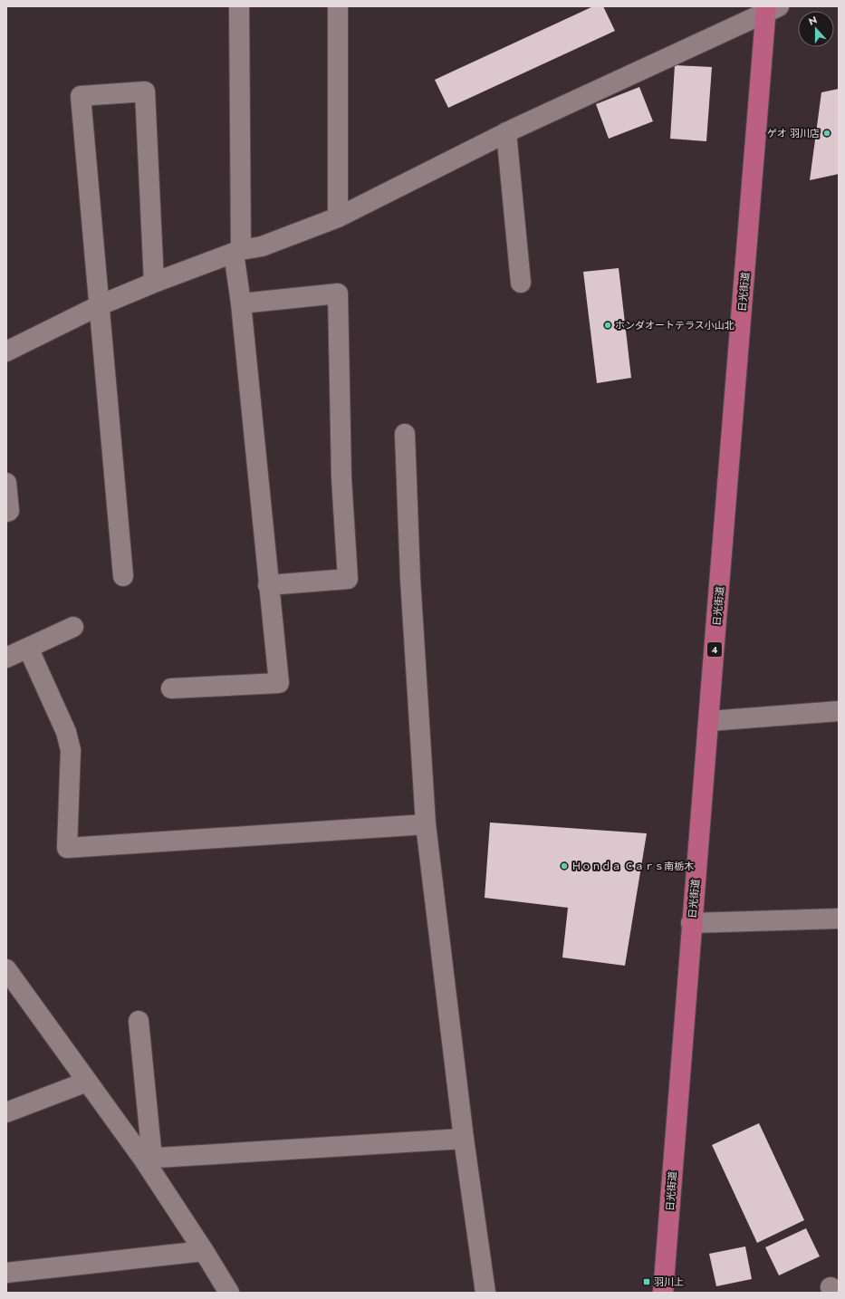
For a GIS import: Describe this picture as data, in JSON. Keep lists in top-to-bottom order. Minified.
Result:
{"streets":{"highway":["日光街道","4"]},"places":{"other":["ゲオ 羽川店","ホンダオートテラス小山北","Ｈｏｎｄａ Ｃａｒｓ南栃木"],"transit":["羽川上"]},"north":"top"}
